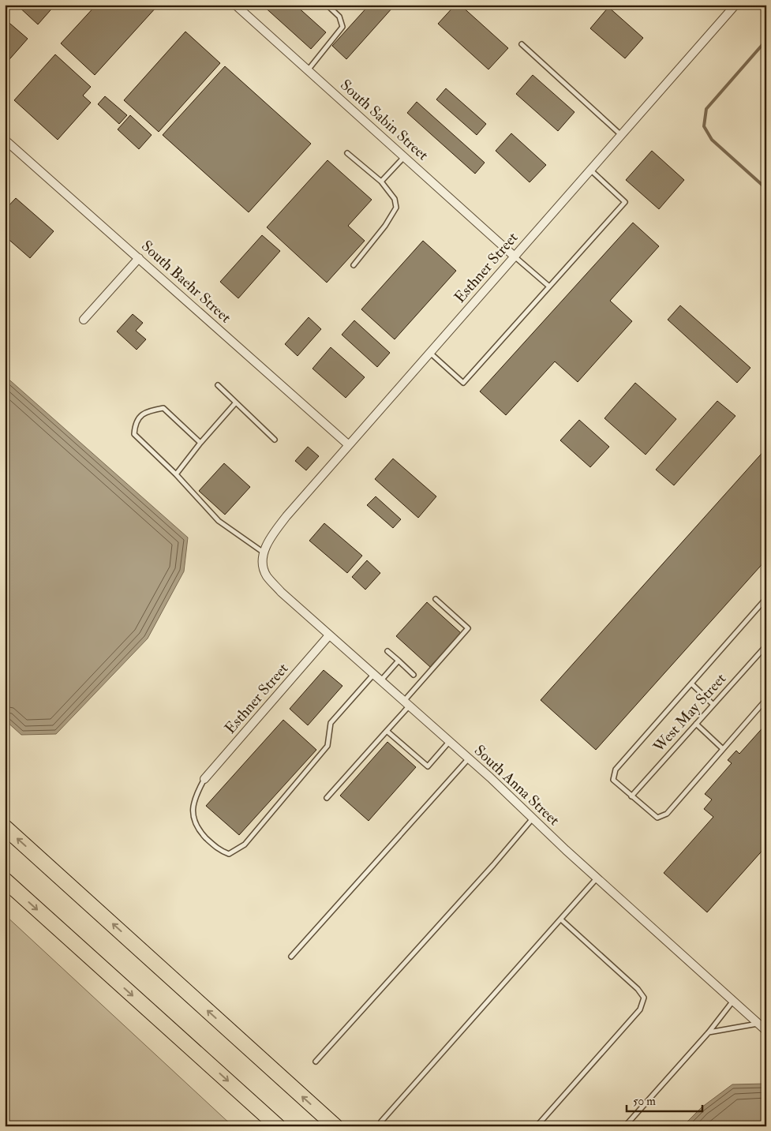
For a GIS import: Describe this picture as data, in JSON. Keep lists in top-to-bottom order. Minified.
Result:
{"streets":{"street":["South Sabin Street","Esthner Street","South Baehr Street","South Anna Street"],"lane":["West May Street"]},"crossings":[["South Sabin Street","Esthner Street"],["Esthner Street","South Baehr Street"],["Esthner Street","South Anna Street"]],"scale_bar":"50 m"}
